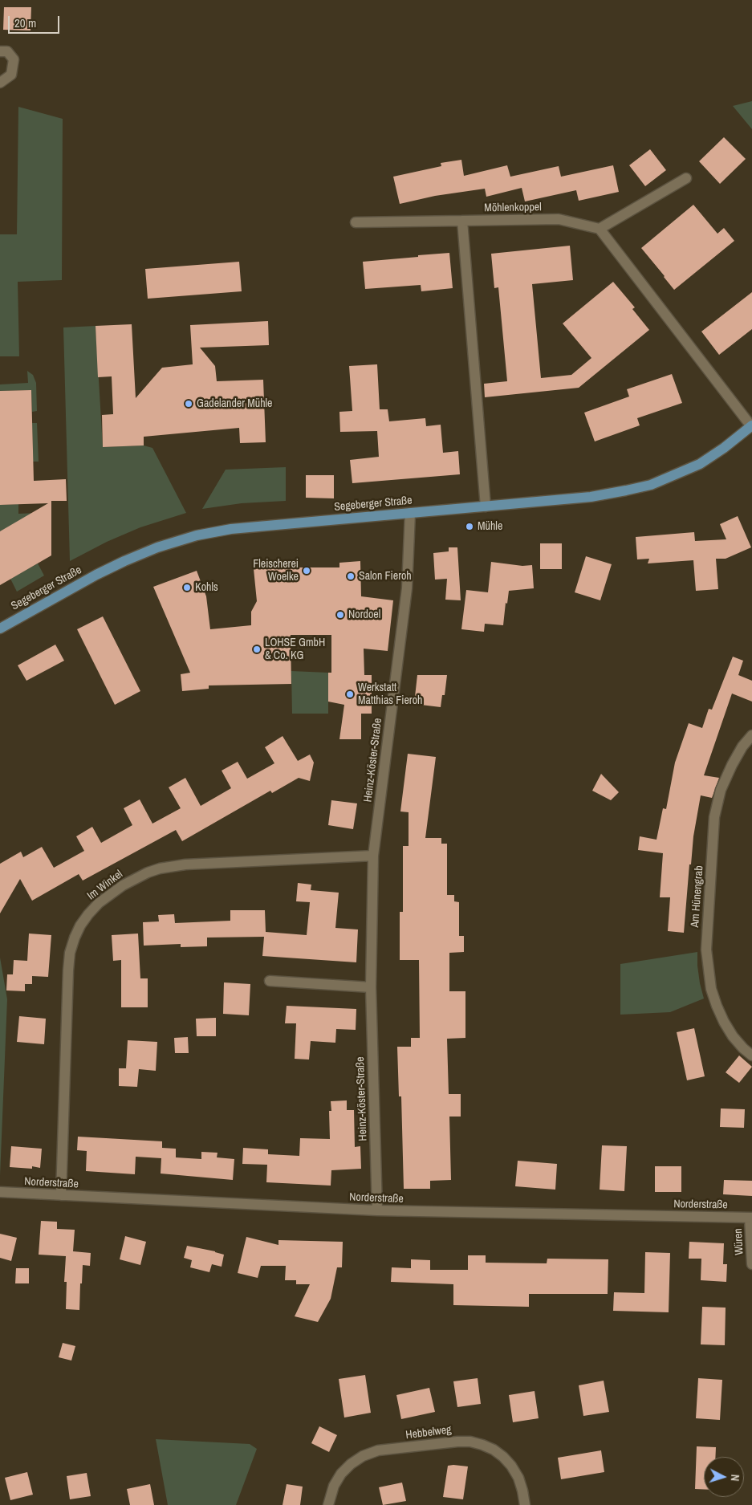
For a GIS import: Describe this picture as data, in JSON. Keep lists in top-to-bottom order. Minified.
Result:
{"streets":{"main road":["Segeberger Straße"],"street":["Möhlenkoppel","Heinz-Köster-Straße","Im Winkel","Am Hünengrab","Norderstraße","Würen","Hebbelweg"]},"crossings":[["Segeberger Straße","Heinz-Köster-Straße"],["Heinz-Köster-Straße","Im Winkel"],["Heinz-Köster-Straße","Norderstraße"],["Im Winkel","Norderstraße"],["Norderstraße","Würen"]],"places":["Gadelander Mühle","Mühle","Fleischerei Woelke","Salon Fieroh","Kohls","Nordoel","LOHSE GmbH & Co. KG","Werkstatt Matthias Fieroh"],"scale_bar":"20 m","north":"right"}
